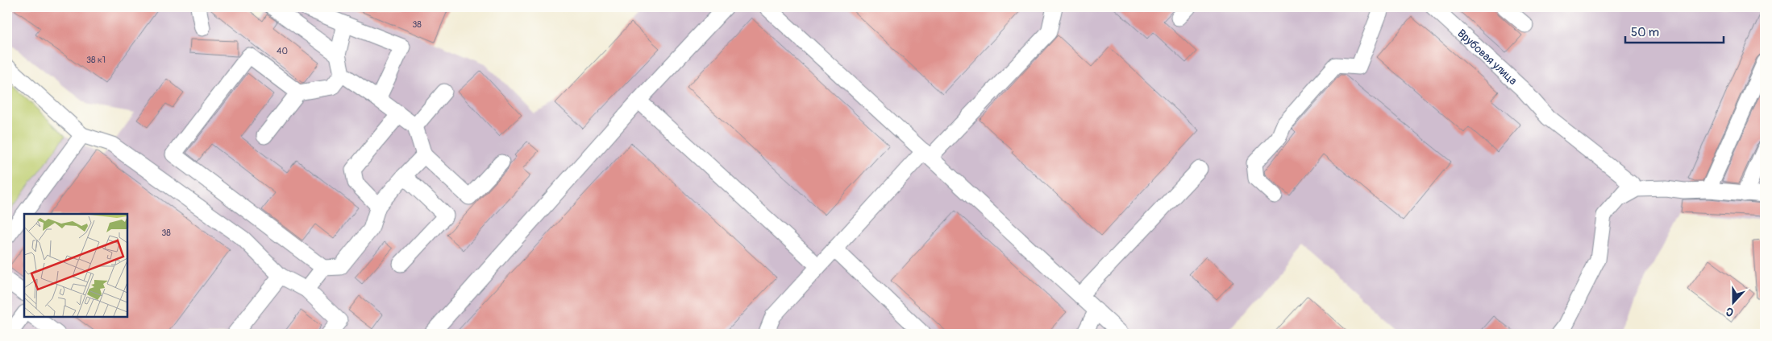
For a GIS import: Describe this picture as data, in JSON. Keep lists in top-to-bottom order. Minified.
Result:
{"streets":{"street":["Врубовая улица"]},"house_numbers":["38","40","38 к1","38"],"scale_bar":"50 m","north":"bottom"}
